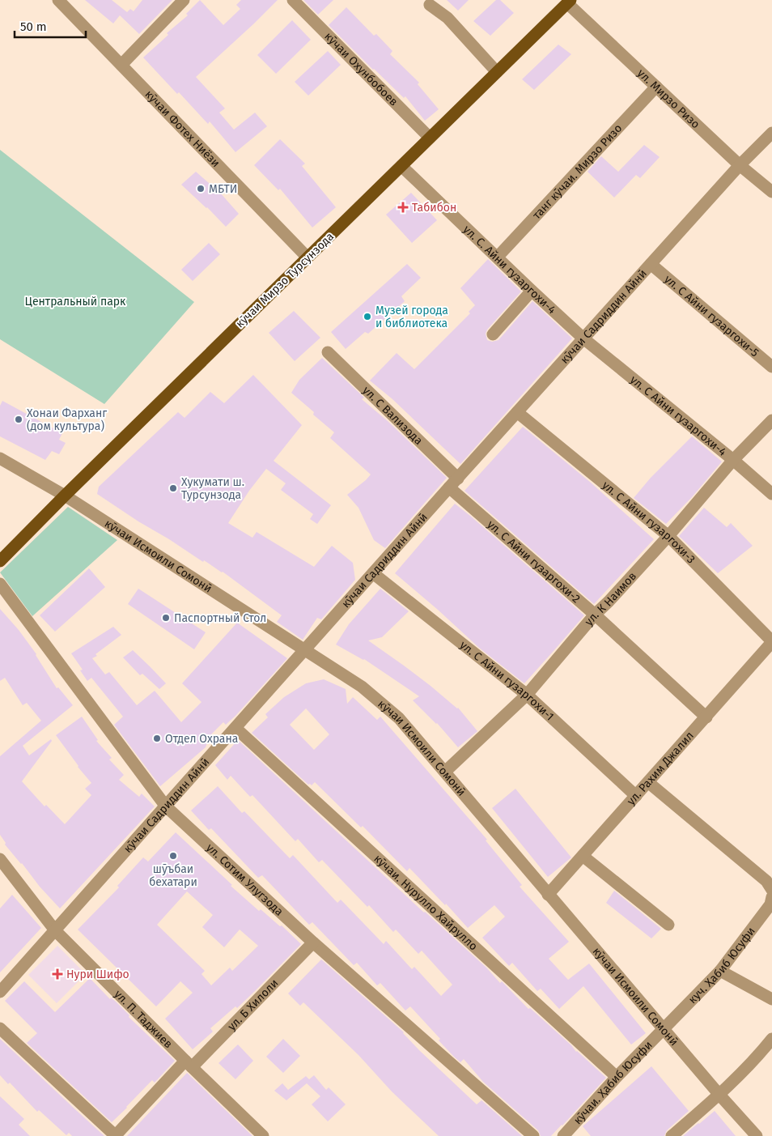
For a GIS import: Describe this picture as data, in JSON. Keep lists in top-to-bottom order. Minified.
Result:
{"streets":{"main road":["кӯчаи Мирзо Турсунзода"],"street":["кӯчаи Охунбобоев","ул. Мирзо Ризо","кӯчаи Фотех Ниёзи","танг кӯчаи. Мирзо Ризо","ул. С. Айни гузаргохи-4","ул. С Айни гузаргохи-5","кӯчаи Садриддин Айнӣ","ул. С Вализода","ул. С Айни гузаргохи-4","ул. С Айни гузаргохи-3","кӯчаи Исмоили Сомонӣ","ул. С Айни гузаргохи-2","ул. К Наимов","ул. С Айни гузаргохи-1","ул. Рахим Джалил","ул. Сотим Улугзода","кӯчаи. Нурулло Хайрулло","куч. Ҳабиб Юсуфи","ул. Б Хилоли","ул. П. Таджиев","кӯчаи. Ҳабиб Юсуфи"]},"crossings":[["кӯчаи Охунбобоев","кӯчаи Мирзо Турсунзода"],["ул. Мирзо Ризо","танг кӯчаи. Мирзо Ризо"],["ул. Мирзо Ризо","кӯчаи Мирзо Турсунзода"],["ул. Мирзо Ризо","кӯчаи Садриддин Айнӣ"],["кӯчаи Фотех Ниёзи","кӯчаи Мирзо Турсунзода"],["танг кӯчаи. Мирзо Ризо","ул. С. Айни гузаргохи-4"],["ул. С. Айни гузаргохи-4","кӯчаи Мирзо Турсунзода"],["ул. С. Айни гузаргохи-4","кӯчаи Садриддин Айнӣ"],["ул. С. Айни гузаргохи-4","ул. С Айни гузаргохи-4"],["кӯчаи Мирзо Турсунзода","кӯчаи Исмоили Сомонӣ"],["ул. С Айни гузаргохи-5","кӯчаи Садриддин Айнӣ"],["кӯчаи Садриддин Айнӣ","ул. С Вализода"],["кӯчаи Садриддин Айнӣ","ул. С Айни гузаргохи-4"],["кӯчаи Садриддин Айнӣ","ул. С Айни гузаргохи-3"],["кӯчаи Садриддин Айнӣ","кӯчаи Исмоили Сомонӣ"],["кӯчаи Садриддин Айнӣ","ул. С Айни гузаргохи-2"],["кӯчаи Садриддин Айнӣ","ул. С Айни гузаргохи-1"],["кӯчаи Садриддин Айнӣ","ул. Сотим Улугзода"],["кӯчаи Садриддин Айнӣ","кӯчаи. Нурулло Хайрулло"],["кӯчаи Садриддин Айнӣ","ул. П. Таджиев"],["ул. С Вализода","ул. С Айни гузаргохи-2"],["ул. С Айни гузаргохи-4","ул. К Наимов"],["ул. С Айни гузаргохи-3","ул. К Наимов"],["ул. С Айни гузаргохи-3","ул. Рахим Джалил"],["кӯчаи Исмоили Сомонӣ","ул. К Наимов"],["кӯчаи Исмоили Сомонӣ","ул. Рахим Джалил"],["кӯчаи Исмоили Сомонӣ","куч. Ҳабиб Юсуфи"],["кӯчаи Исмоили Сомонӣ","кӯчаи. Ҳабиб Юсуфи"],["ул. С Айни гузаргохи-2","ул. К Наимов"],["ул. С Айни гузаргохи-2","ул. Рахим Джалил"],["ул. К Наимов","ул. С Айни гузаргохи-1"],["ул. С Айни гузаргохи-1","ул. Рахим Джалил"],["ул. Сотим Улугзода","ул. Б Хилоли"],["кӯчаи. Нурулло Хайрулло","кӯчаи. Ҳабиб Юсуфи"],["куч. Ҳабиб Юсуфи","кӯчаи. Ҳабиб Юсуфи"],["ул. Б Хилоли","ул. П. Таджиев"]],"parks":["Центральный парк"],"places":{"other":["МБТИ","Музей города и библиотека","Хонаи Фарханг (дом культура)","Хукумати ш. Турсунзода","Паспортный Стол","Отдел Охрана","шӯъбаи бехатари"],"health":["Табибон","Нури Шифо"]},"scale_bar":"50 m"}
